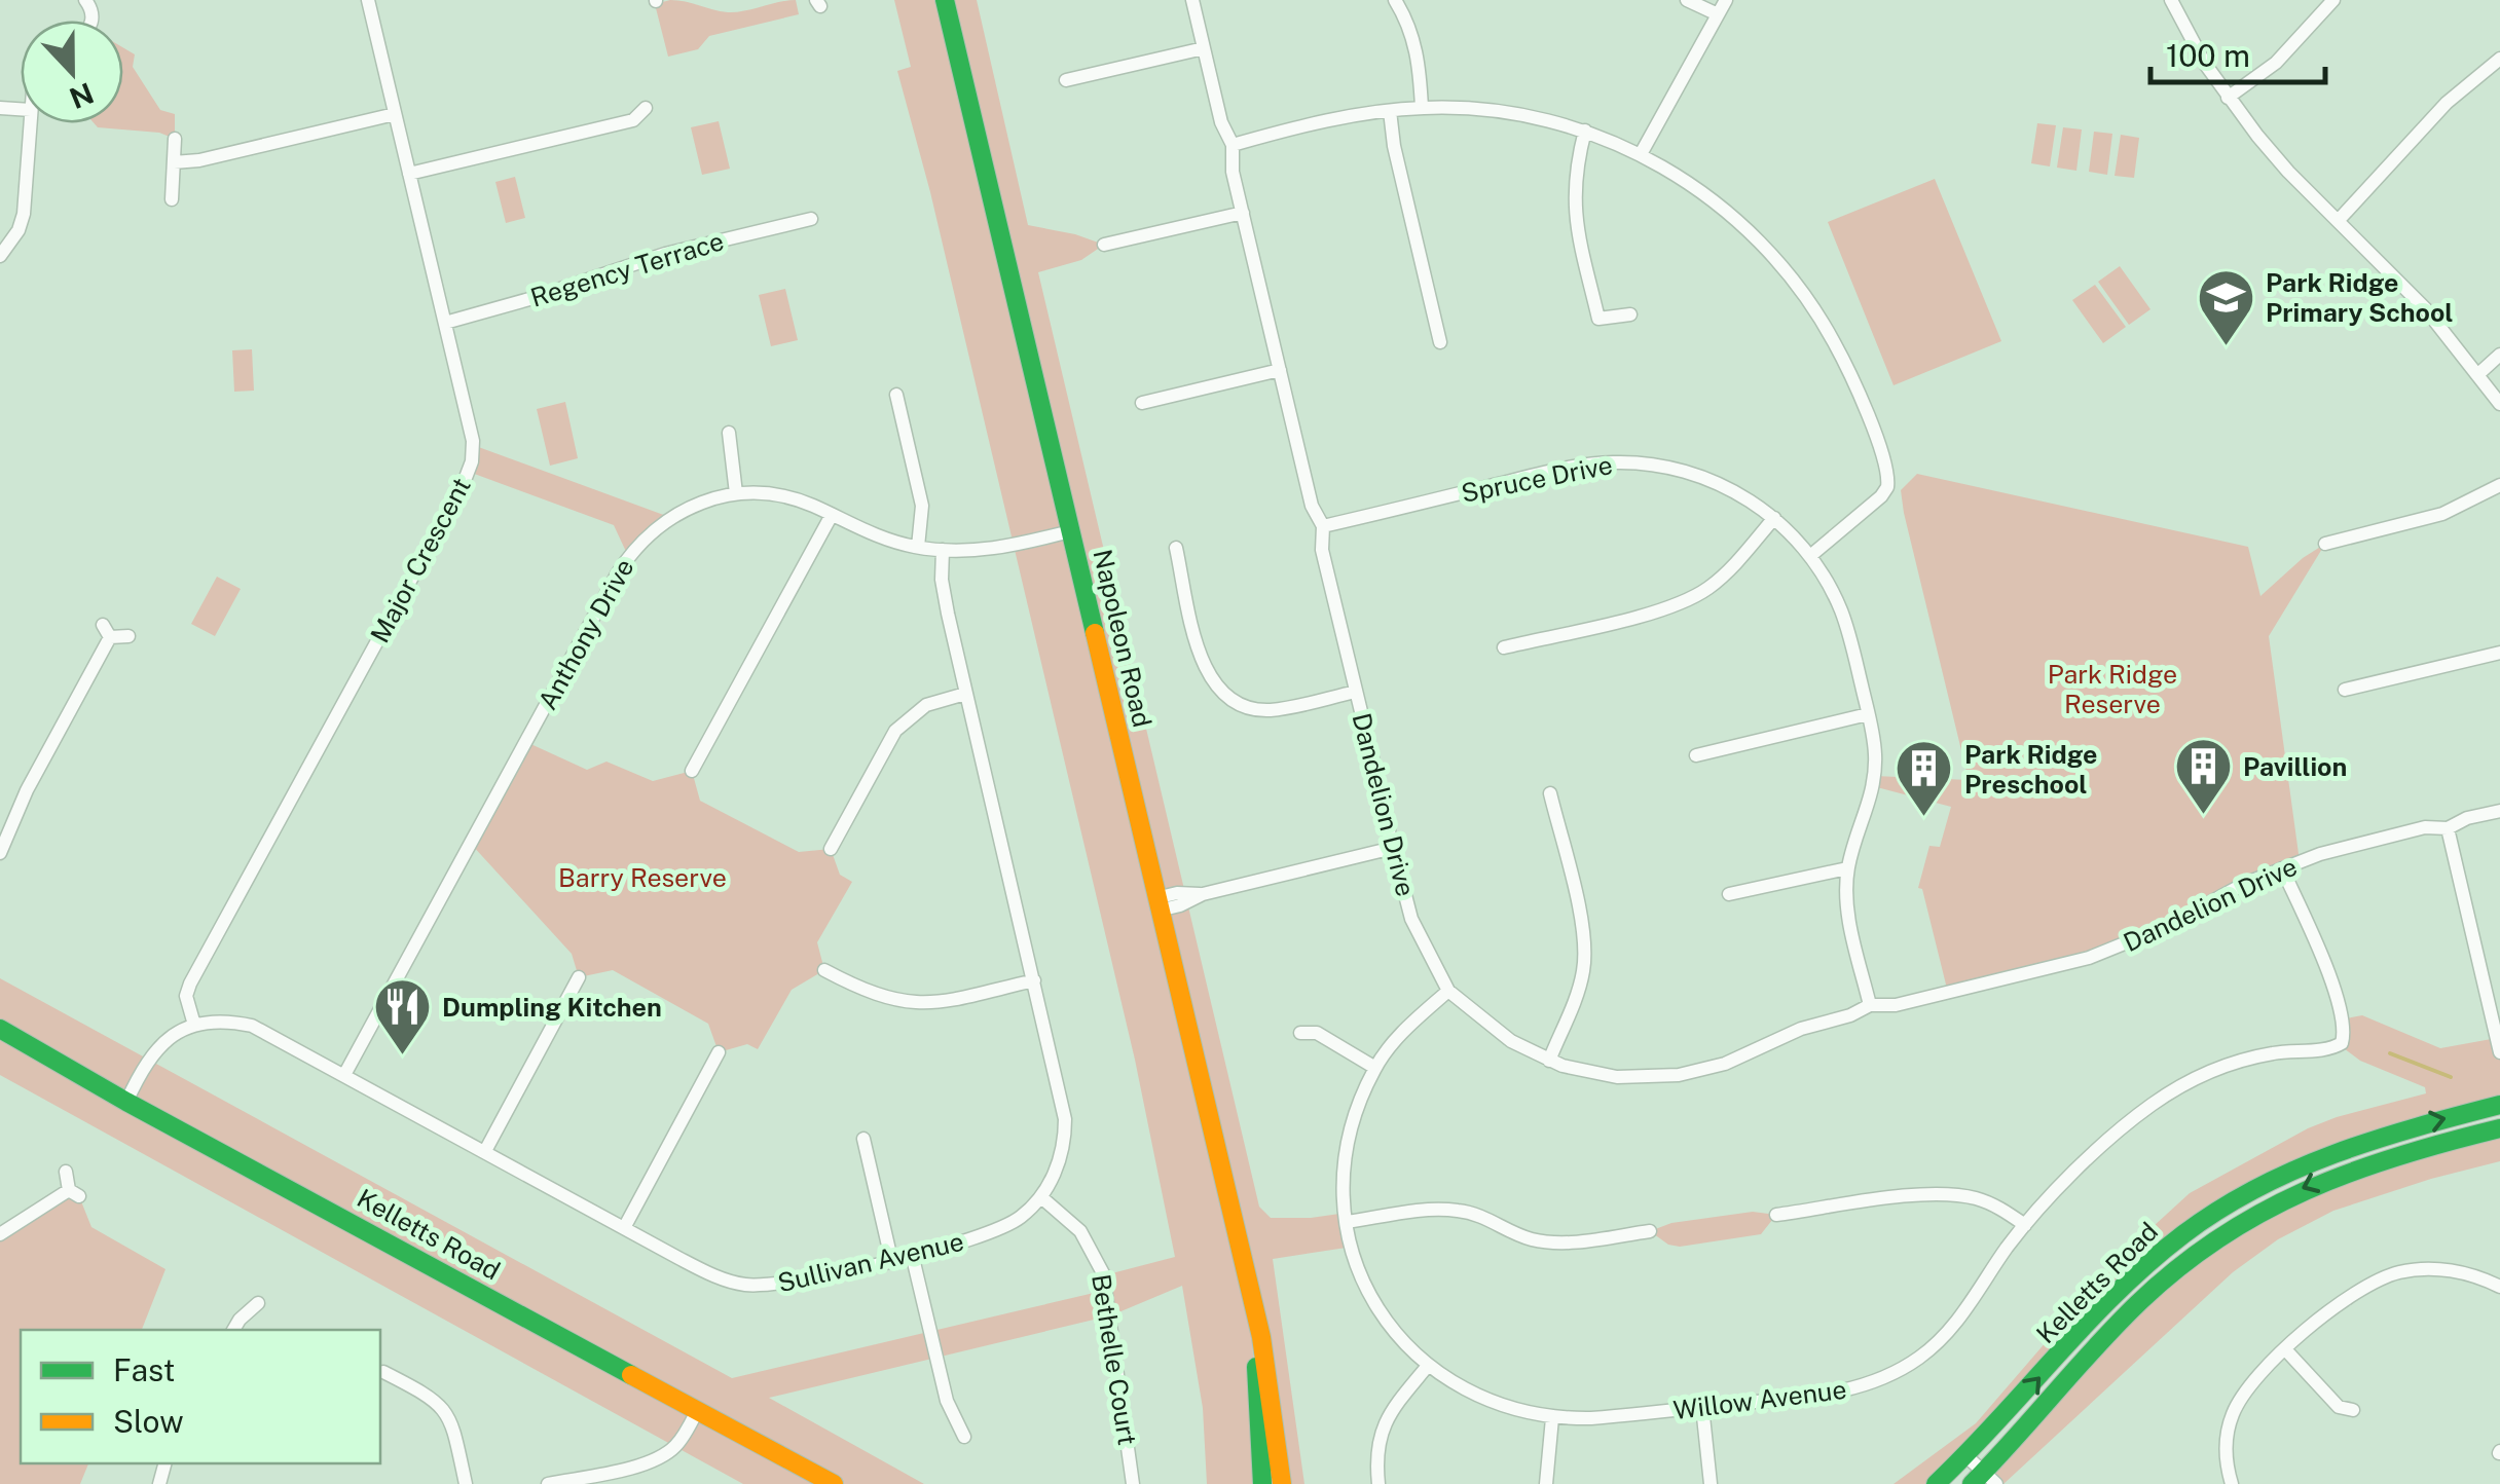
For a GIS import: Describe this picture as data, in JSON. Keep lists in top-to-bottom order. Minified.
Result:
{"streets":{"main road":["Napoleon Road","Kelletts Road"],"street":["Regency Terrace","Spruce Drive","Major Crescent","Anthony Drive","Dandelion Drive","Sullivan Avenue","Bethelle Court","Willow Avenue"]},"crossings":[["Regency Terrace","Major Crescent"],["Spruce Drive","Dandelion Drive"],["Major Crescent","Sullivan Avenue"],["Anthony Drive","Napoleon Road"],["Anthony Drive","Sullivan Avenue"],["Dandelion Drive","Willow Avenue"],["Sullivan Avenue","Bethelle Court"]],"parks":["Park Ridge Reserve","Barry Reserve"],"places":{"school or university":["Park Ridge Primary School"],"building":["Pavillion","Park Ridge Preschool"],"restaurant":["Dumpling Kitchen"]},"legend":["Fast","Slow"],"scale_bar":"100 m","north":"bottom"}
